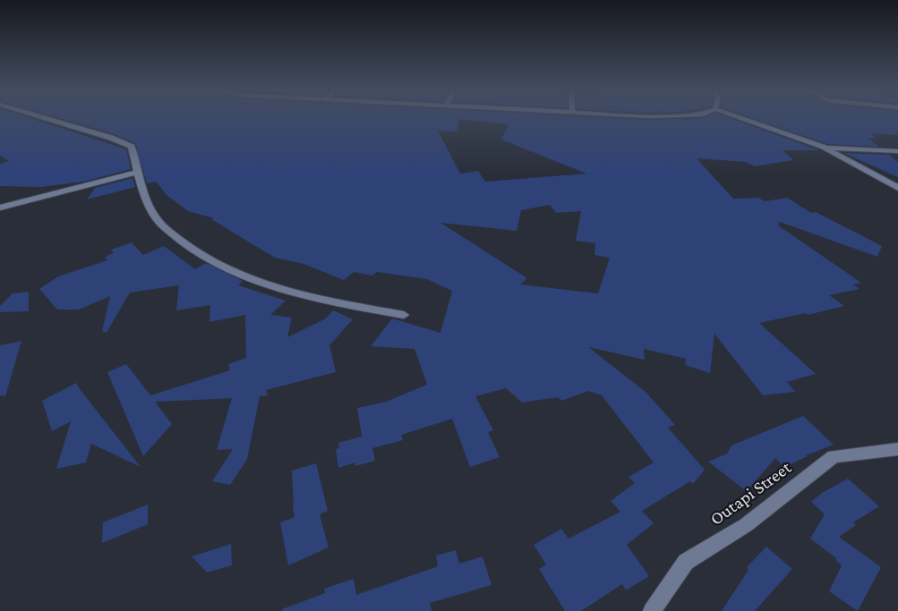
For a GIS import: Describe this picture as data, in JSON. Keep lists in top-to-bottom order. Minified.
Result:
{"streets":{"street":["Outapi Street"]}}
